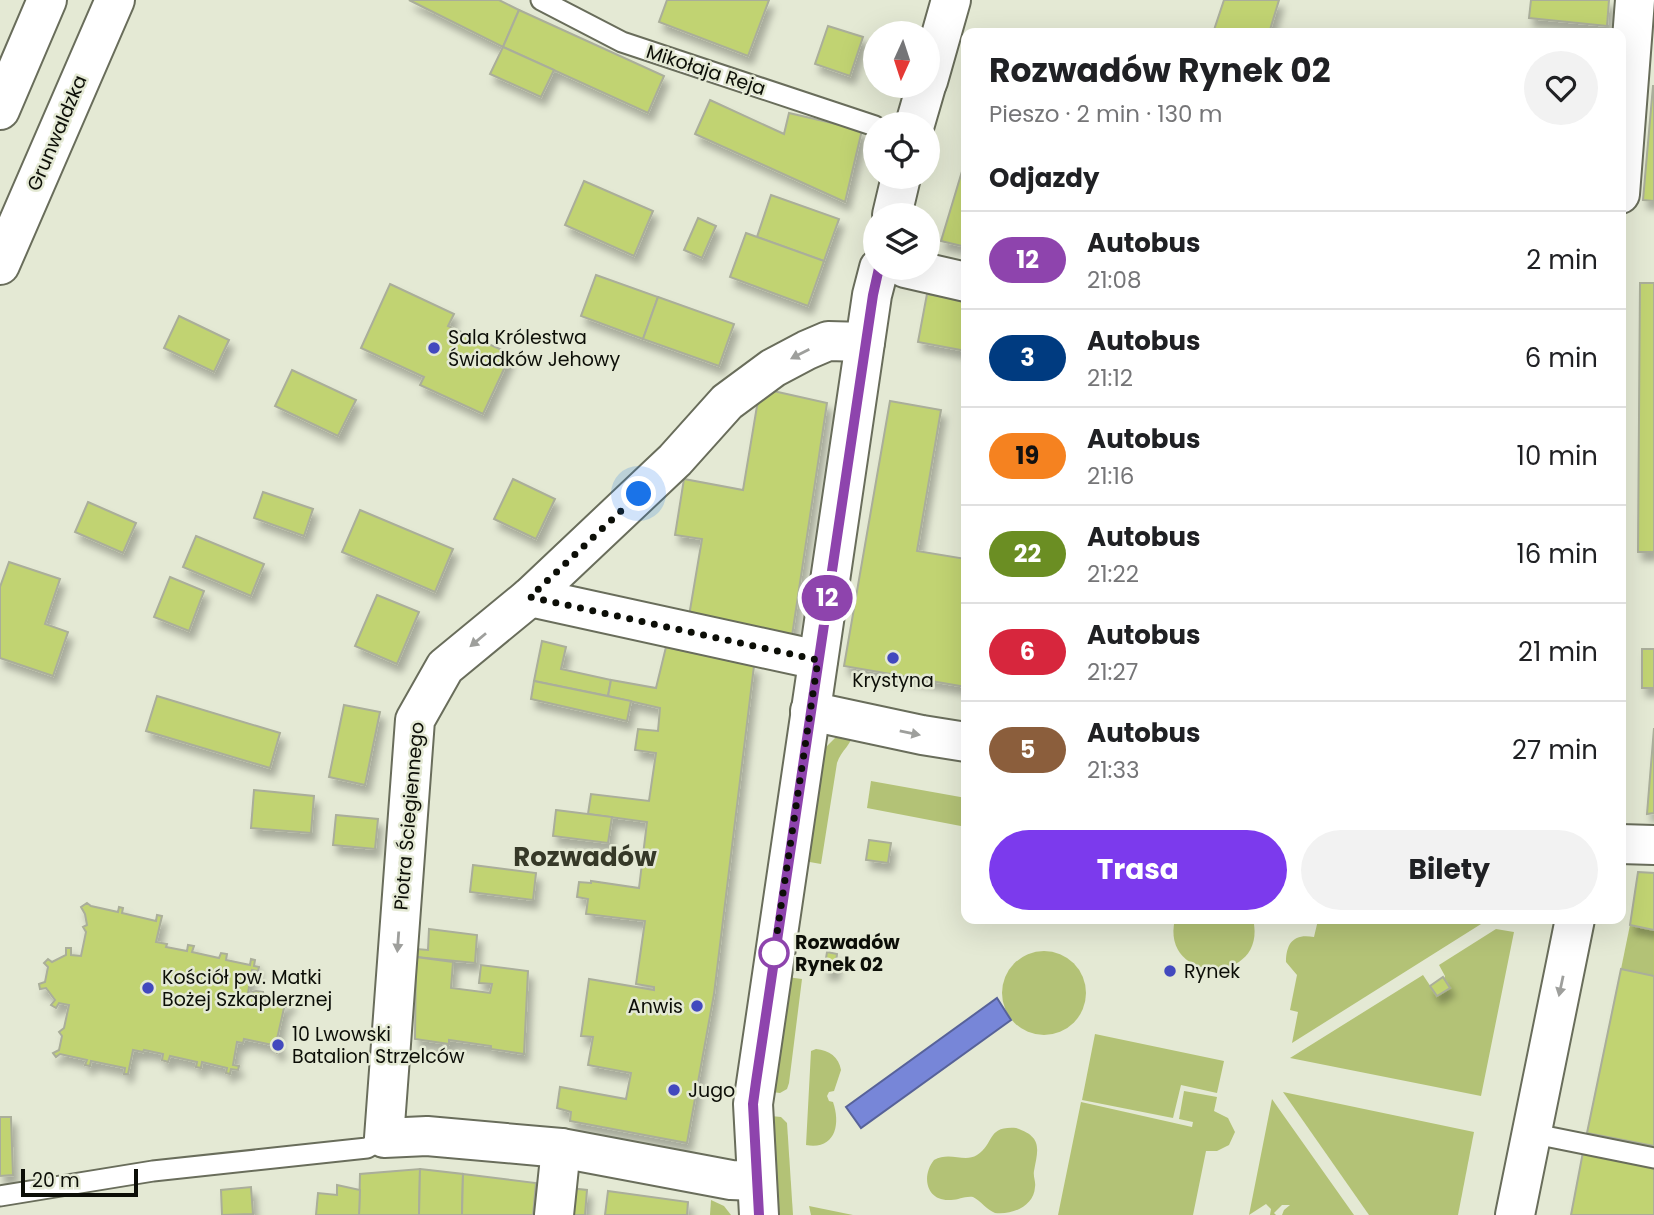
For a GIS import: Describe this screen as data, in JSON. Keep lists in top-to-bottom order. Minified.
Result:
{"streets":{"street":["Grunwaldzka","Piotra Ściegiennego"],"lane":["Mikołaja Reja"]},"districts":["Rozwadów"],"places":["Sala Królestwa Świadków Jehowy","Krystyna","Rozwadów Rynek 02","Rynek","Kościół pw. Matki Bożej Szkaplerznej","Anwis","10 Lwowski Batalion Strzelców","Jugo"],"lines":["bus line 12"],"scale_bar":"20 m","north":"bottom","page":{"on_map":"12","heading":[["Rozwadów Rynek 02","Pieszo · 2 min · 130 m"],"Odjazdy"],"list":[{"mark":"12","name":"Autobus","note":"21:08","value":"2 min"},{"mark":"3","name":"Autobus","note":"21:12","value":"6 min"},{"mark":"19","name":"Autobus","note":"21:16","value":"10 min"},{"mark":"22","name":"Autobus","note":"21:22","value":"16 min"},{"mark":"6","name":"Autobus","note":"21:27","value":"21 min"},{"mark":"5","name":"Autobus","note":"21:33","value":"27 min"}],"buttons":["Trasa","Bilety"],"scale":"20 m"}}
